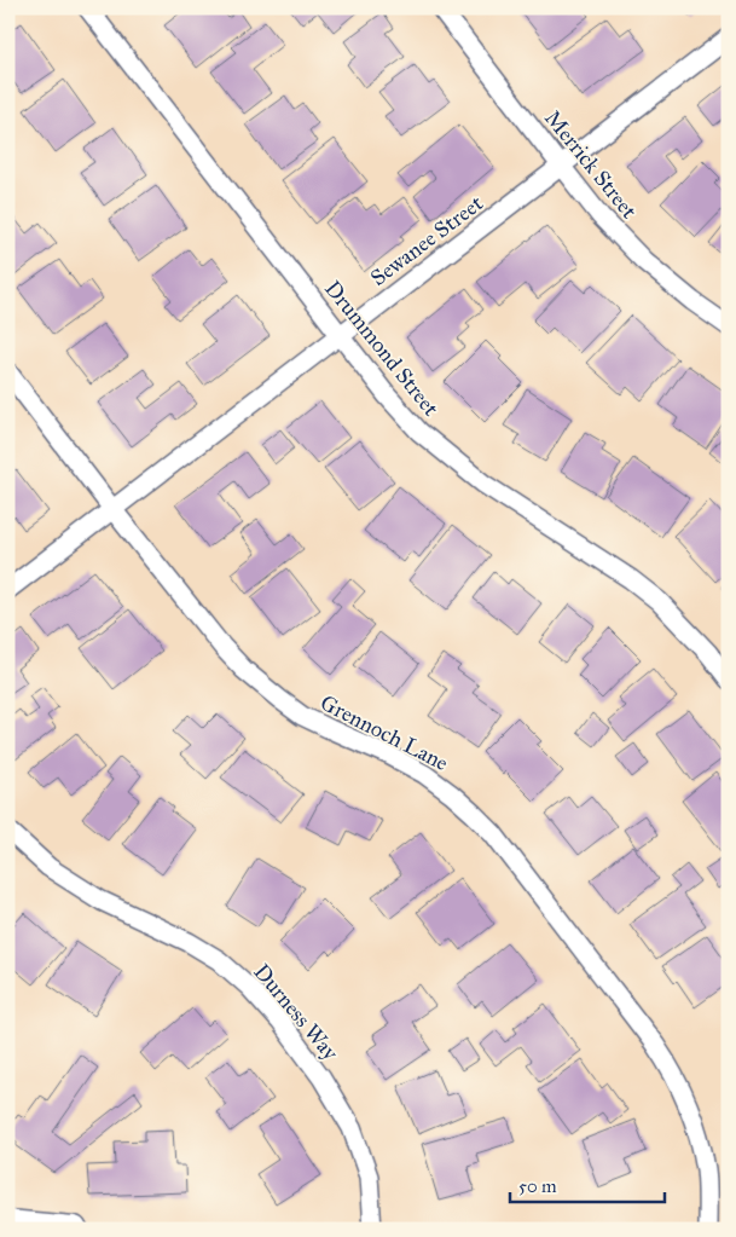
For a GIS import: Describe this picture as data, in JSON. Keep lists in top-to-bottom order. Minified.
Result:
{"streets":{"street":["Merrick Street","Sewanee Street","Drummond Street","Grennoch Lane","Durness Way"]},"crossings":[["Merrick Street","Sewanee Street"],["Sewanee Street","Drummond Street"],["Sewanee Street","Grennoch Lane"]],"scale_bar":"50 m"}
